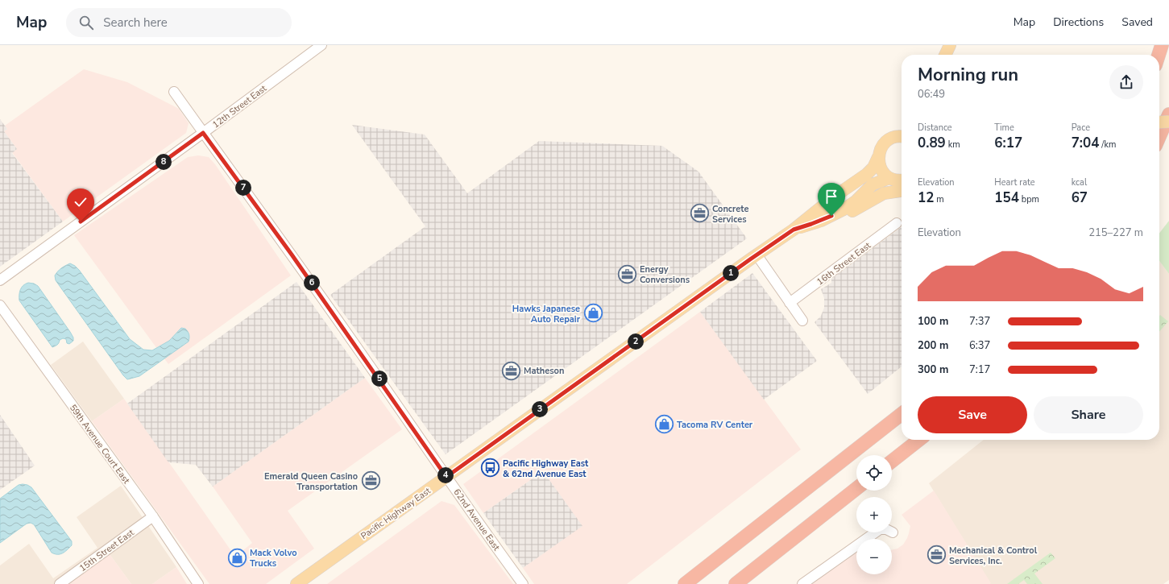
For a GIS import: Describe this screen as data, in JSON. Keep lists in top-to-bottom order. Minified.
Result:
{"streets":{"main road":["Pacific Highway East"],"street":["12th Street East","16th Street East","59th Avenue Court East","62nd Avenue East","15th Street East"]},"crossings":[["12th Street East","62nd Avenue East"],["59th Avenue Court East","15th Street East"],["Pacific Highway East","62nd Avenue East"]],"places":{"office":["Concrete Services","Energy Conversions","Matheson","Emerald Queen Casino Transportation","Mechanical & Control Services, Inc."],"shop":["Hawks Japanese Auto Repair","Tacoma RV Center","Mack Volvo Trucks"],"bus stop":["Pacific Highway East & 62nd Avenue East"]},"page":{"header":"Map","search":"Search here","nav":["Map","Directions","Saved"],"heading":["Morning run","06:49"],"stats":[["Distance","0.89 km"],["Time","6:17"],["Pace","7:04 /km"],["Elevation","12 m"],["Heart rate","154 bpm"],["kcal","67"]],"pins":["8","7","1","6","2","5","3","4"],"chart":["Elevation","215–227 m"],"list":[{"name":"100 m","note":"7:37"},{"name":"200 m","note":"6:37"},{"name":"300 m","note":"7:17"}],"buttons":["Save","Share"],"map_buttons":["+","−"]}}
